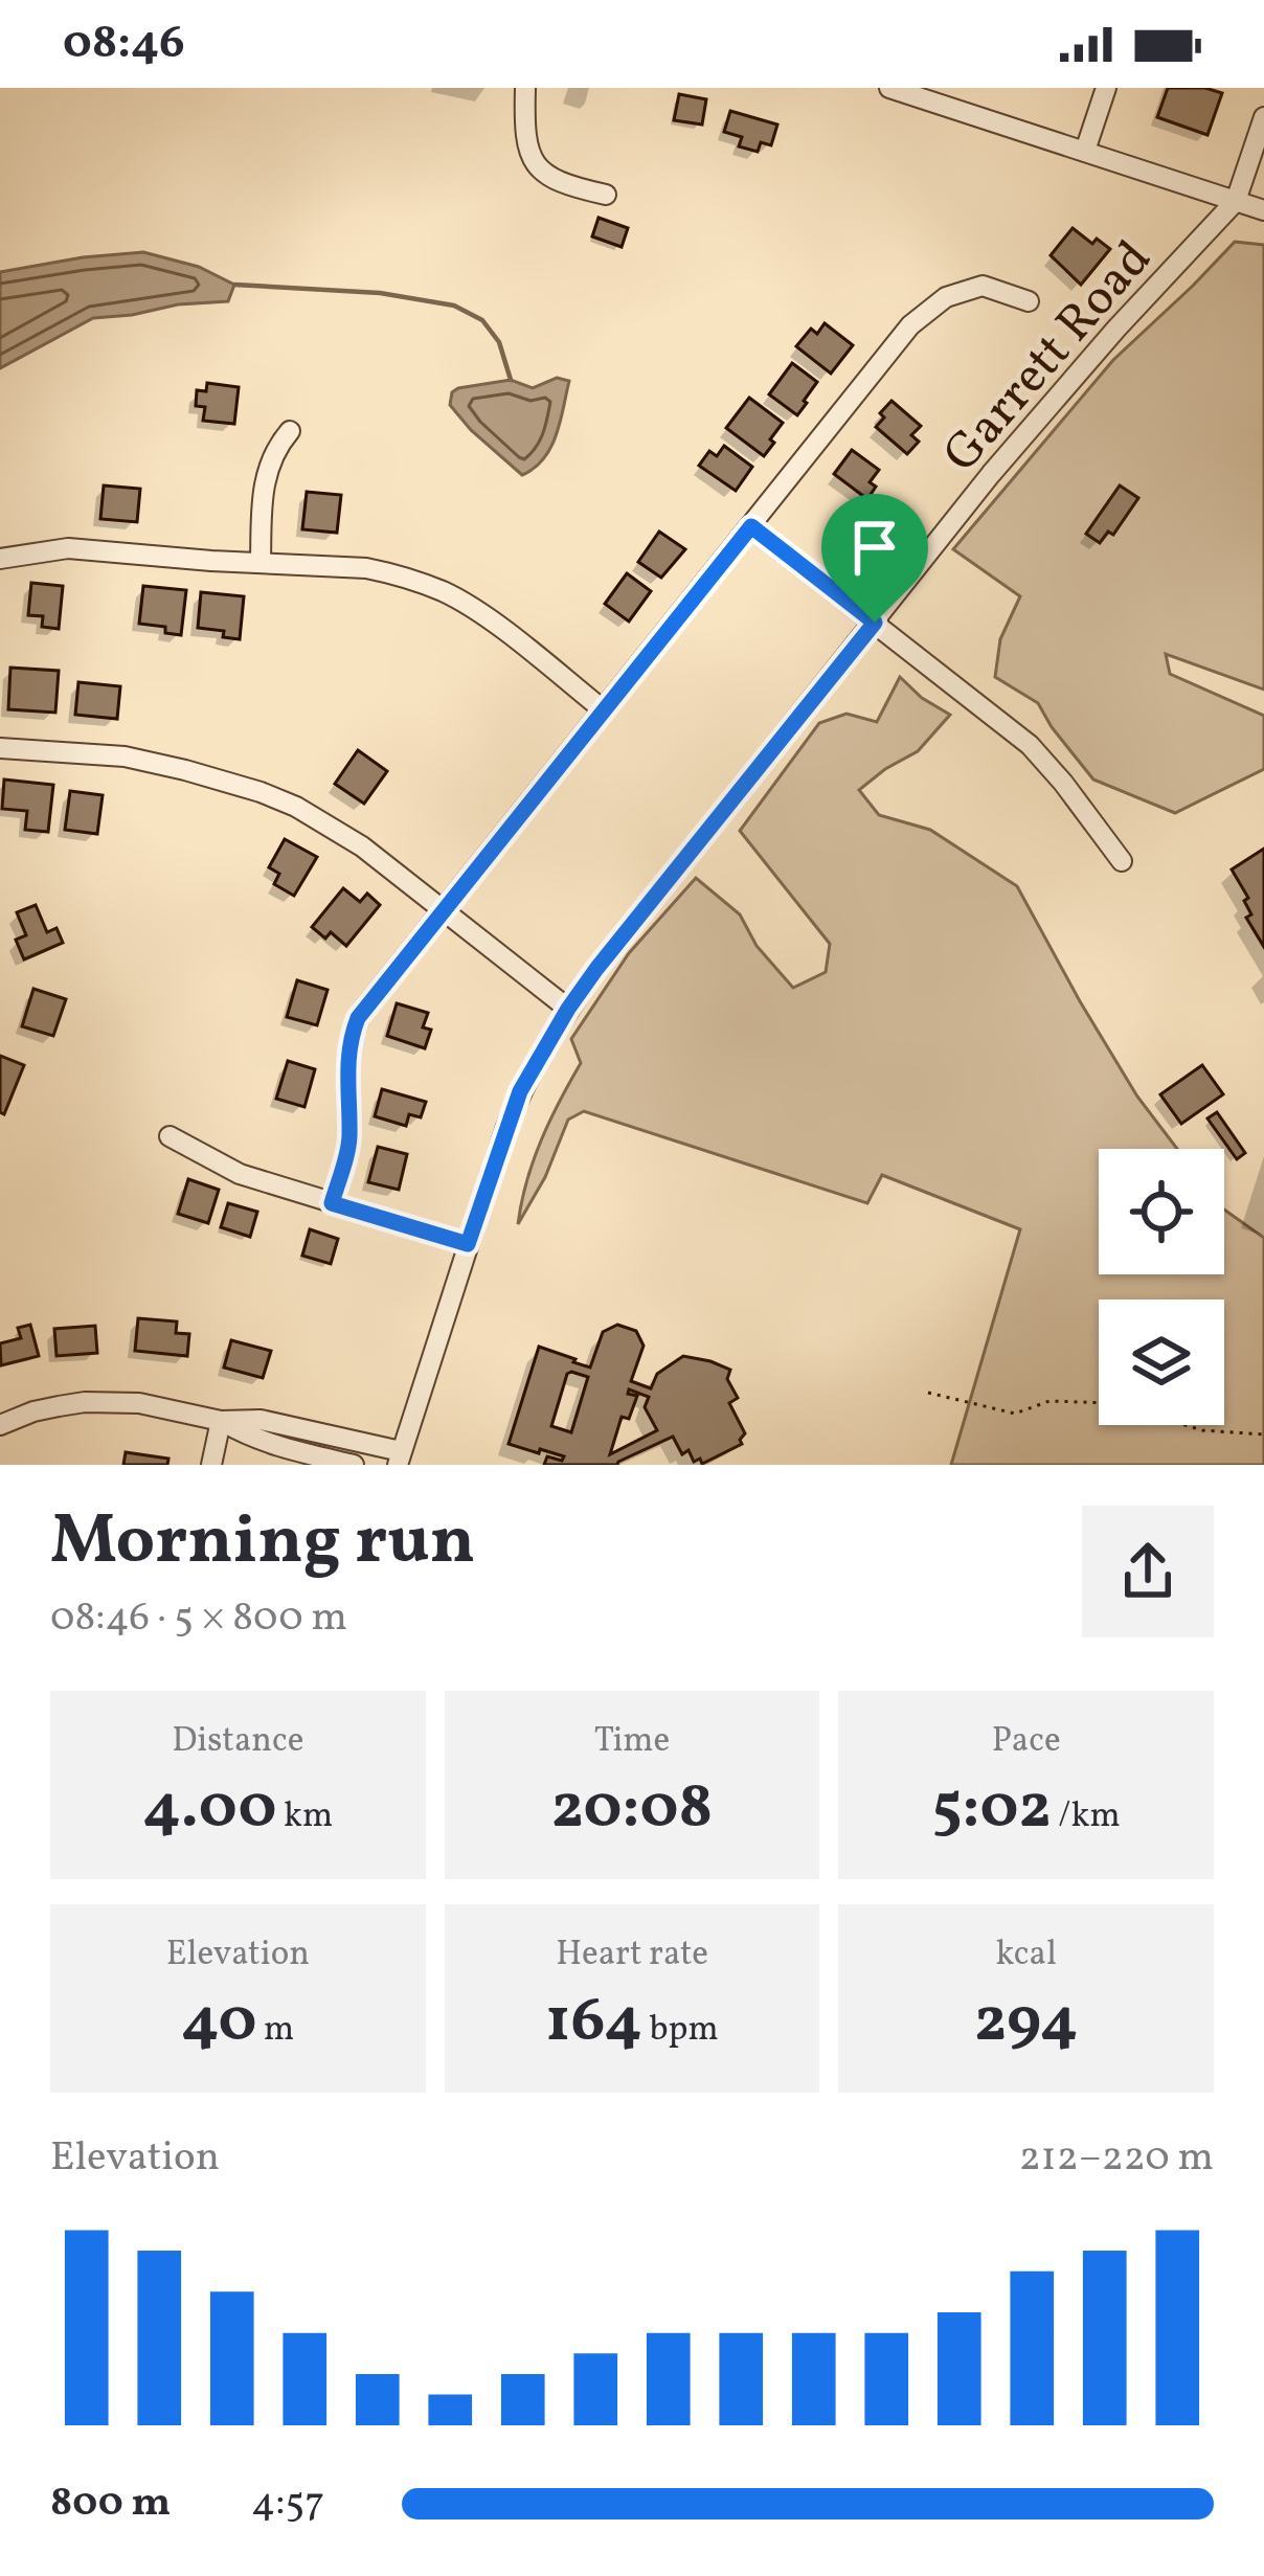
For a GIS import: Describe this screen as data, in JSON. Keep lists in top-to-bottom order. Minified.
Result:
{"streets":{"street":["Garrett Road"]},"page":{"status":"08:46","heading":["Morning run","08:46 · 5 × 800 m"],"stats":[["Distance","4.00 km"],["Time","20:08"],["Pace","5:02 /km"],["Elevation","40 m"],["Heart rate","164 bpm"],["kcal","294"]],"chart":["Elevation","212–220 m"],"list":[{"name":"800 m","note":"4:57"}]}}
